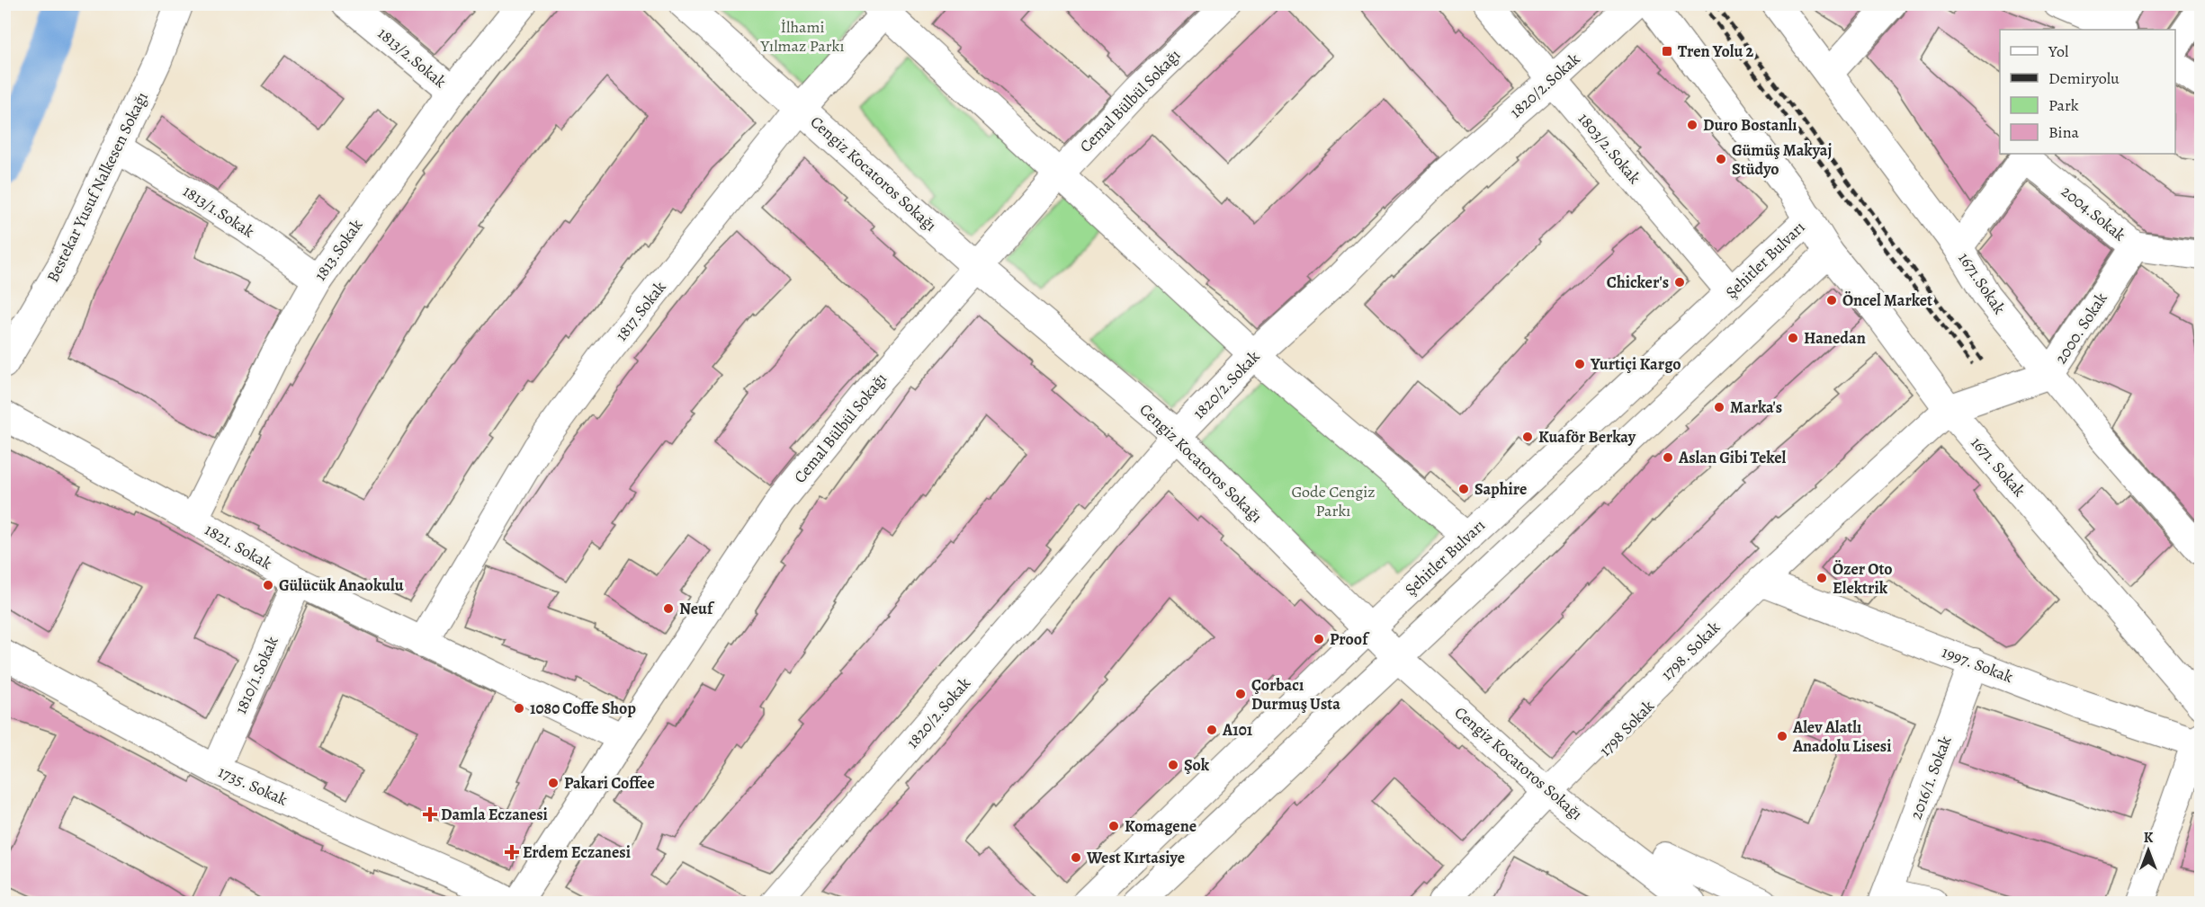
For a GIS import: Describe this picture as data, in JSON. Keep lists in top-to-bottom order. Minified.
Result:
{"streets":{"street":["1813/2.Sokak","1820/2.Sokak","Cemal Bülbül Sokağı","1803/2.Sokak","Cengiz Kocatoros Sokağı","Bestekar Yusuf Nalkesen Sokağı","1813/1.Sokak","2004.Sokak","1813.Sokak","Şehitler Bulvarı","1671.Sokak","1817.Sokak","2000. Sokak","1671. Sokak","1821. Sokak","1798. Sokak","1997. Sokak","1810/1.Sokak","2016/1. Sokak","1735. Sokak"]},"crossings":[["1813/2.Sokak","1813.Sokak"],["1820/2.Sokak","1803/2.Sokak"],["1820/2.Sokak","Cengiz Kocatoros Sokağı"],["Cemal Bülbül Sokağı","Cengiz Kocatoros Sokağı"],["Cemal Bülbül Sokağı","1821. Sokak"],["1803/2.Sokak","Şehitler Bulvarı"],["Cengiz Kocatoros Sokağı","Şehitler Bulvarı"],["Cengiz Kocatoros Sokağı","1817.Sokak"],["Cengiz Kocatoros Sokağı","1798. Sokak"],["Bestekar Yusuf Nalkesen Sokağı","1813/1.Sokak"],["1813/1.Sokak","1813.Sokak"],["2004.Sokak","2000. Sokak"],["1813.Sokak","1821. Sokak"],["Şehitler Bulvarı","1671. Sokak"],["1671.Sokak","2000. Sokak"],["1817.Sokak","1821. Sokak"],["2000. Sokak","1671. Sokak"],["2000. Sokak","1798. Sokak"],["1671. Sokak","1798. Sokak"],["1821. Sokak","1810/1.Sokak"],["1798. Sokak","1997. Sokak"],["1997. Sokak","2016/1. Sokak"],["1810/1.Sokak","1735. Sokak"]],"parks":["İlhami Yılmaz Parkı","Gode Cengiz Parkı"],"places":{"transit":["Tren Yolu 2"],"other":["Duro Bostanlı","Gümüş Makyaj Stüdyo","Chicker's","Öncel Market","Hanedan","Yurtiçi Kargo","Marka's","Kuaför Berkay","Aslan Gibi Tekel","Saphire","Özer Oto Elektrik","Gülücük Anaokulu","Neuf","Proof","Çorbacı Durmuş Usta","1080 Coffe Shop","A101","Alev Alatlı Anadolu Lisesi","Şok","Pakari Coffee","Komagene","West Kırtasiye"],"health":["Damla Eczanesi","Erdem Eczanesi"]},"legend":["Yol","Demiryolu","Park","Bina"],"north":"top"}
